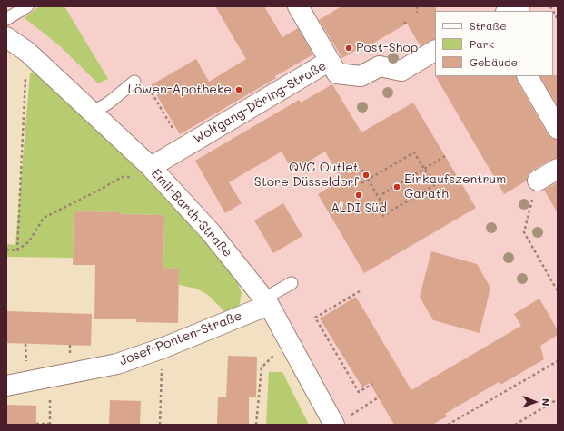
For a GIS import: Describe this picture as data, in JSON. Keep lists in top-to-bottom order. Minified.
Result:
{"streets":{"street":["Wolfgang-Döring-Straße","Emil-Barth-Straße","Josef-Ponten-Straße"]},"crossings":[["Wolfgang-Döring-Straße","Emil-Barth-Straße"],["Emil-Barth-Straße","Josef-Ponten-Straße"]],"places":["Post-Shop","Löwen-Apotheke","QVC Outlet Store Düsseldorf","Einkaufszentrum Garath","ALDI Süd"],"legend":["Straße","Park","Gebäude"],"north":"right"}
